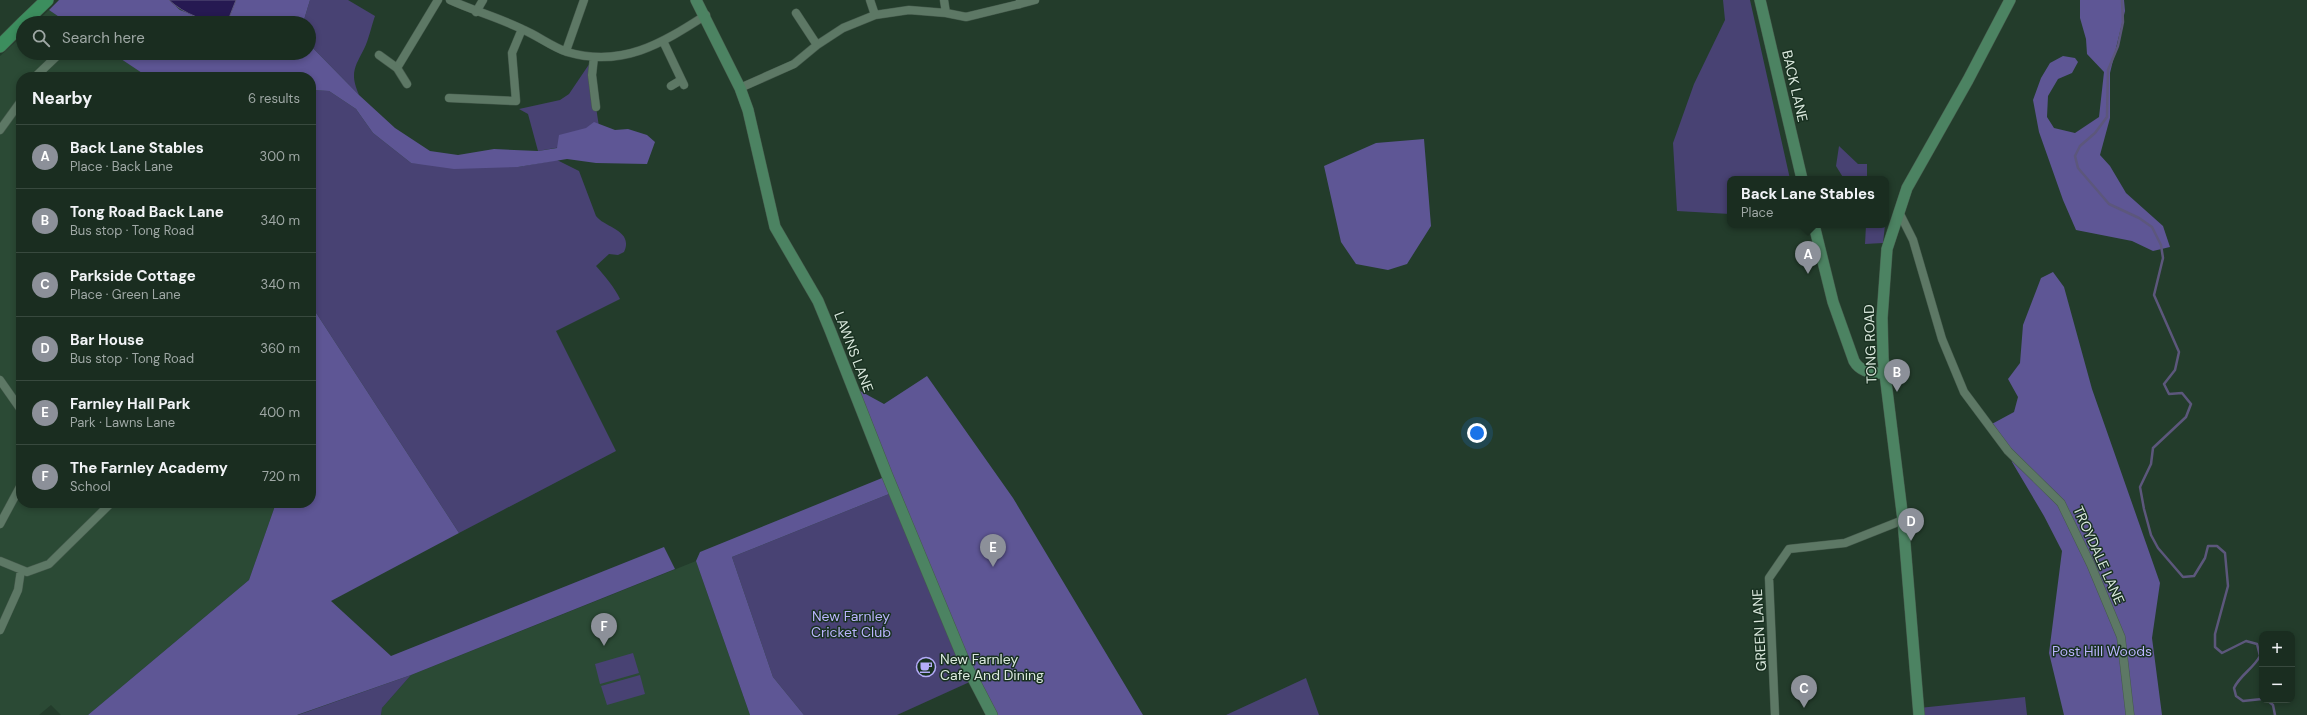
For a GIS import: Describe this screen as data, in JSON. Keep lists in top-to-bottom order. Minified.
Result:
{"streets":{"street":["BACK LANE","TONG ROAD","LAWNS LANE","TROYDALE LANE","GREEN LANE"]},"crossings":[["TONG ROAD","TROYDALE LANE"],["TONG ROAD","GREEN LANE"]],"parks":["New Farnley Cricket Club","Post Hill Woods"],"places":{"cafe":["New Farnley Cafe And Dining"]},"page":{"search":"Search here","heading":["Nearby","6 results"],"list":[{"mark":"A","name":"Back Lane Stables","note":"Place · Back Lane","value":"300 m"},{"mark":"B","name":"Tong Road Back Lane","note":"Bus stop · Tong Road","value":"340 m"},{"mark":"C","name":"Parkside Cottage","note":"Place · Green Lane","value":"340 m"},{"mark":"D","name":"Bar House","note":"Bus stop · Tong Road","value":"360 m"},{"mark":"E","name":"Farnley Hall Park","note":"Park · Lawns Lane","value":"400 m"},{"mark":"F","name":"The Farnley Academy","note":"School","value":"720 m"}],"popup":["Back Lane Stables","Place"],"pins":["A","B","D","E","F","C"],"map_buttons":["+","−"]}}
